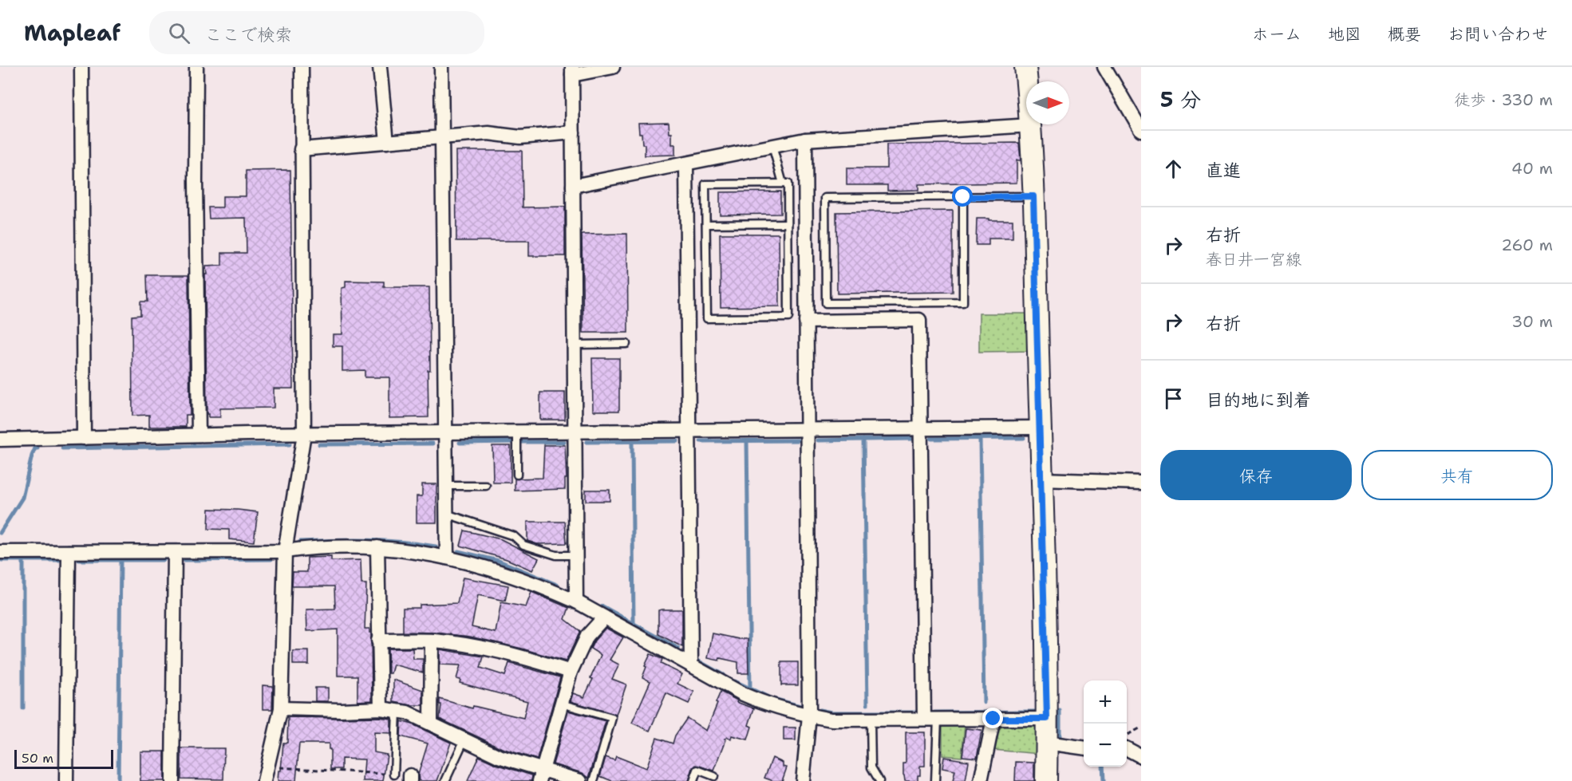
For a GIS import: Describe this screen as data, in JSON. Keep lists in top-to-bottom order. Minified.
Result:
{"scale_bar":"50 m","north":"right","page":{"header":"Mapleaf","search":"ここで検索","nav":["ホーム","地図","概要","お問い合わせ"],"heading":["5 分","徒歩 · 330 m"],"list":[["直進","40 m"],["右折","春日井一宮線","260 m"],["右折","30 m"],"目的地に到着"],"buttons":["保存","共有"],"map_buttons":["+","−"],"scale":"50 m"}}
